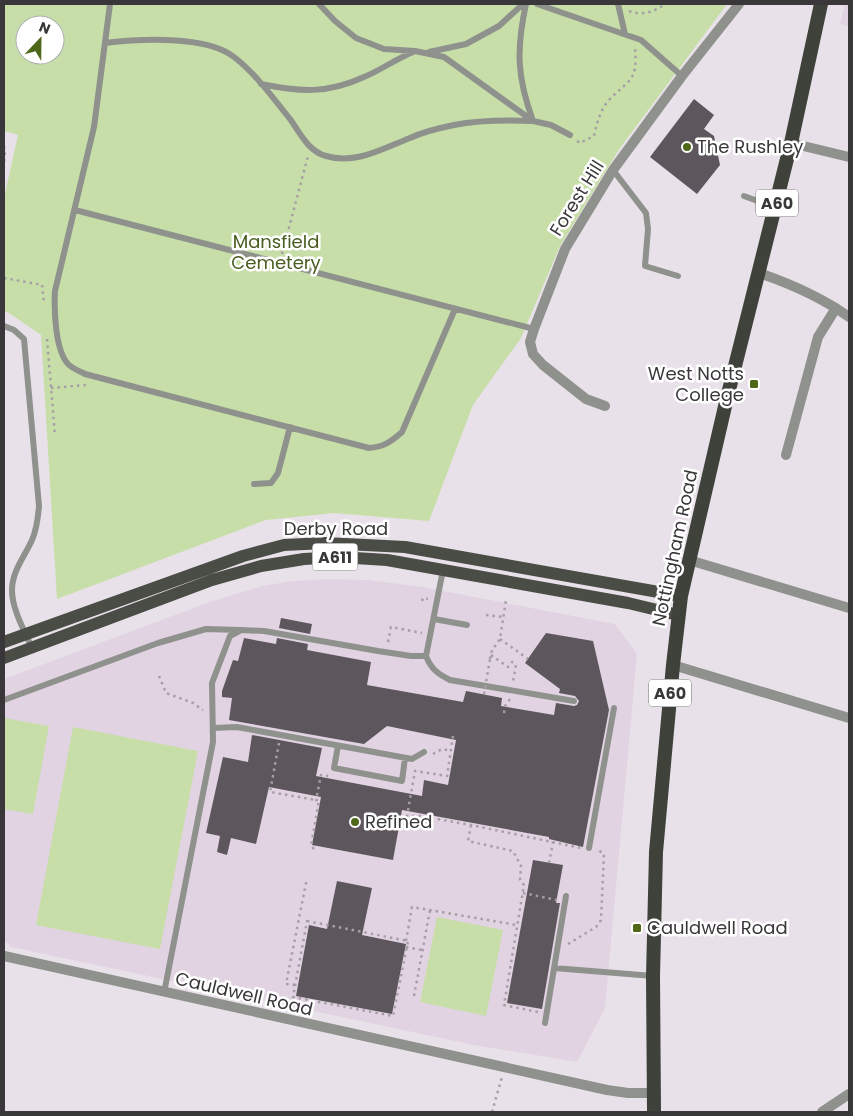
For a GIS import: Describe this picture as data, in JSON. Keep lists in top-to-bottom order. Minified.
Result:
{"streets":{"highway":["A60","Nottingham Road"],"main road":["Derby Road","A611"],"street":["Forest Hill","Cauldwell Road"]},"crossings":[["Derby Road","Nottingham Road"],["Nottingham Road","Cauldwell Road"]],"parks":["Mansfield Cemetery"],"places":{"other":["The Rushley","Refined"],"transit":["West Notts College","Cauldwell Road"]},"north":"top"}
